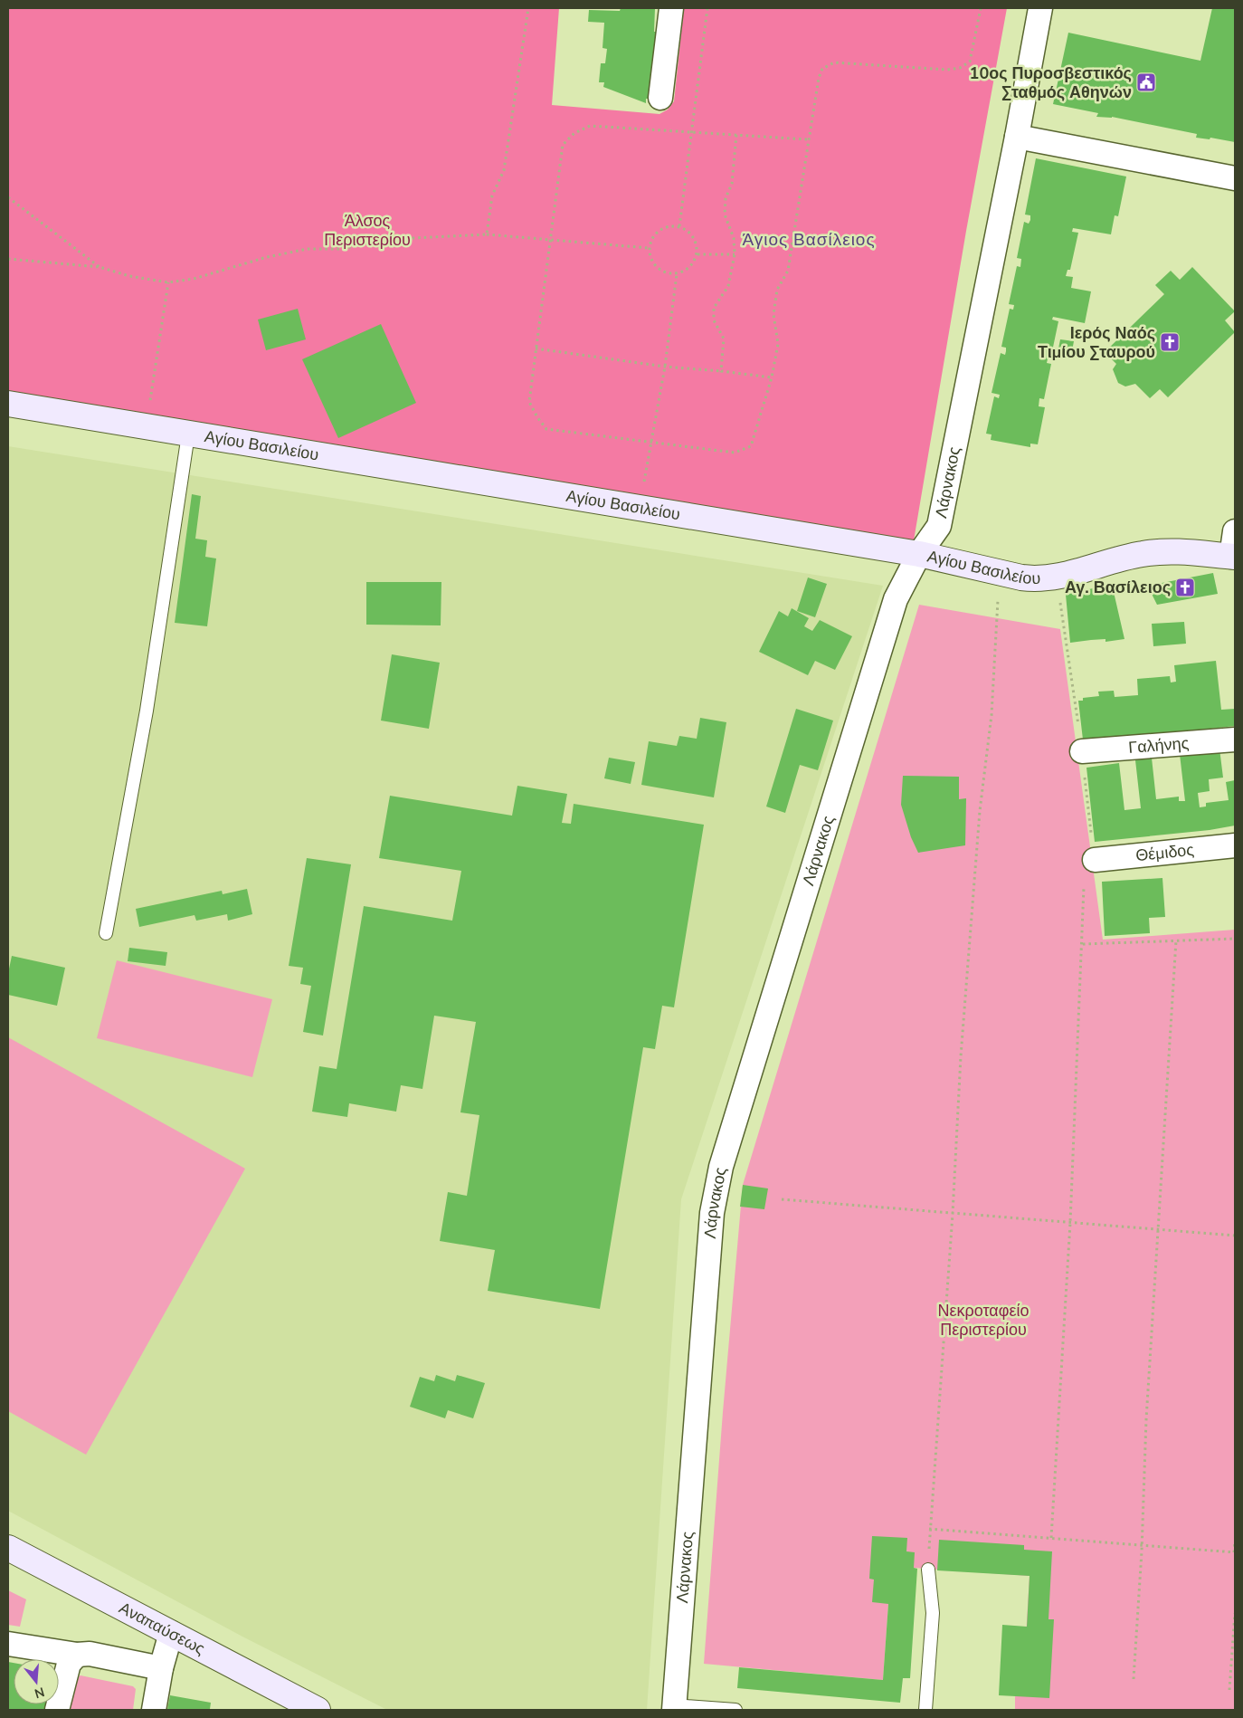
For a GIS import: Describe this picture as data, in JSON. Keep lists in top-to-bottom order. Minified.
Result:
{"streets":{"street":["Αγίου Βασιλείου","Λάρνακος","Γαλήνης","Θέμιδος","Αναπαύσεως"]},"crossings":[["Αγίου Βασιλείου","Λάρνακος"]],"districts":["Άγιος Βασίλειος"],"parks":["Άλσος Περιστερίου","Νεκροταφείο Περιστερίου"],"places":{"public building":["10ος Πυροσβεστικός Σταθμός Αθηνών"],"church":["Ιερός Ναός Τιμίου Σταυρού","Αγ. Βασίλειος"]},"north":"bottom"}
